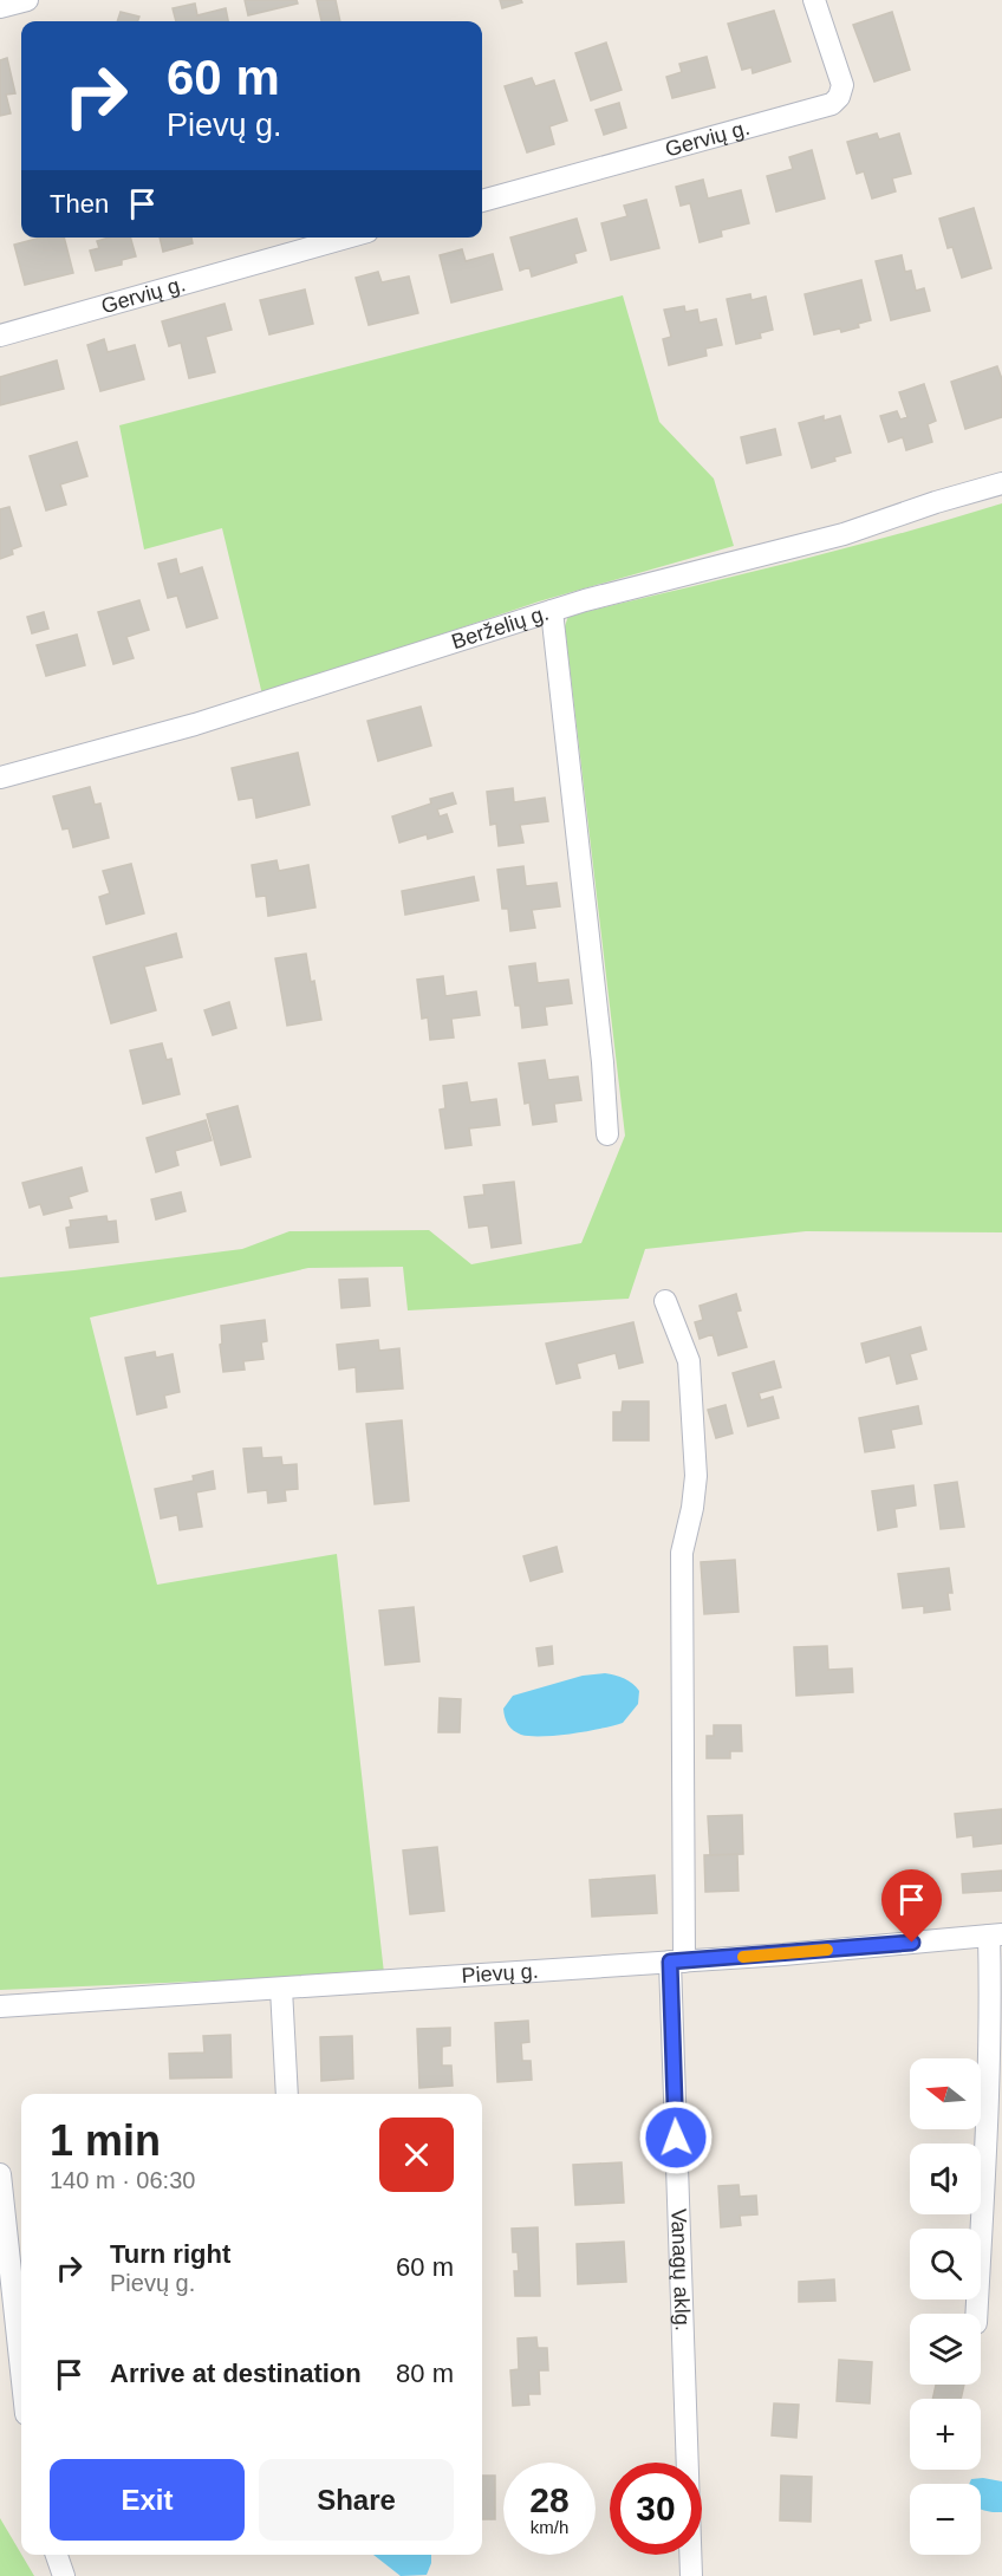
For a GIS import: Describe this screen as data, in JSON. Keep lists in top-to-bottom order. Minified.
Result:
{"streets":{"street":["Gervių g.","Berželių g.","Pievų g.","Vanagų aklg."]},"crossings":[["Pievų g.","Vanagų aklg."]],"north":"left","page":{"turn":["60 m","Pievų g."],"then":"Then","map_buttons":["+","−"],"heading":["1 min","140 m · 06:30"],"list":[{"name":"Turn right","note":"Pievų g.","value":"60 m"},{"name":"Arrive at destination","value":"80 m"}],"buttons":["Exit","Share"],"speed":"28 km/h","limit":"30"}}
